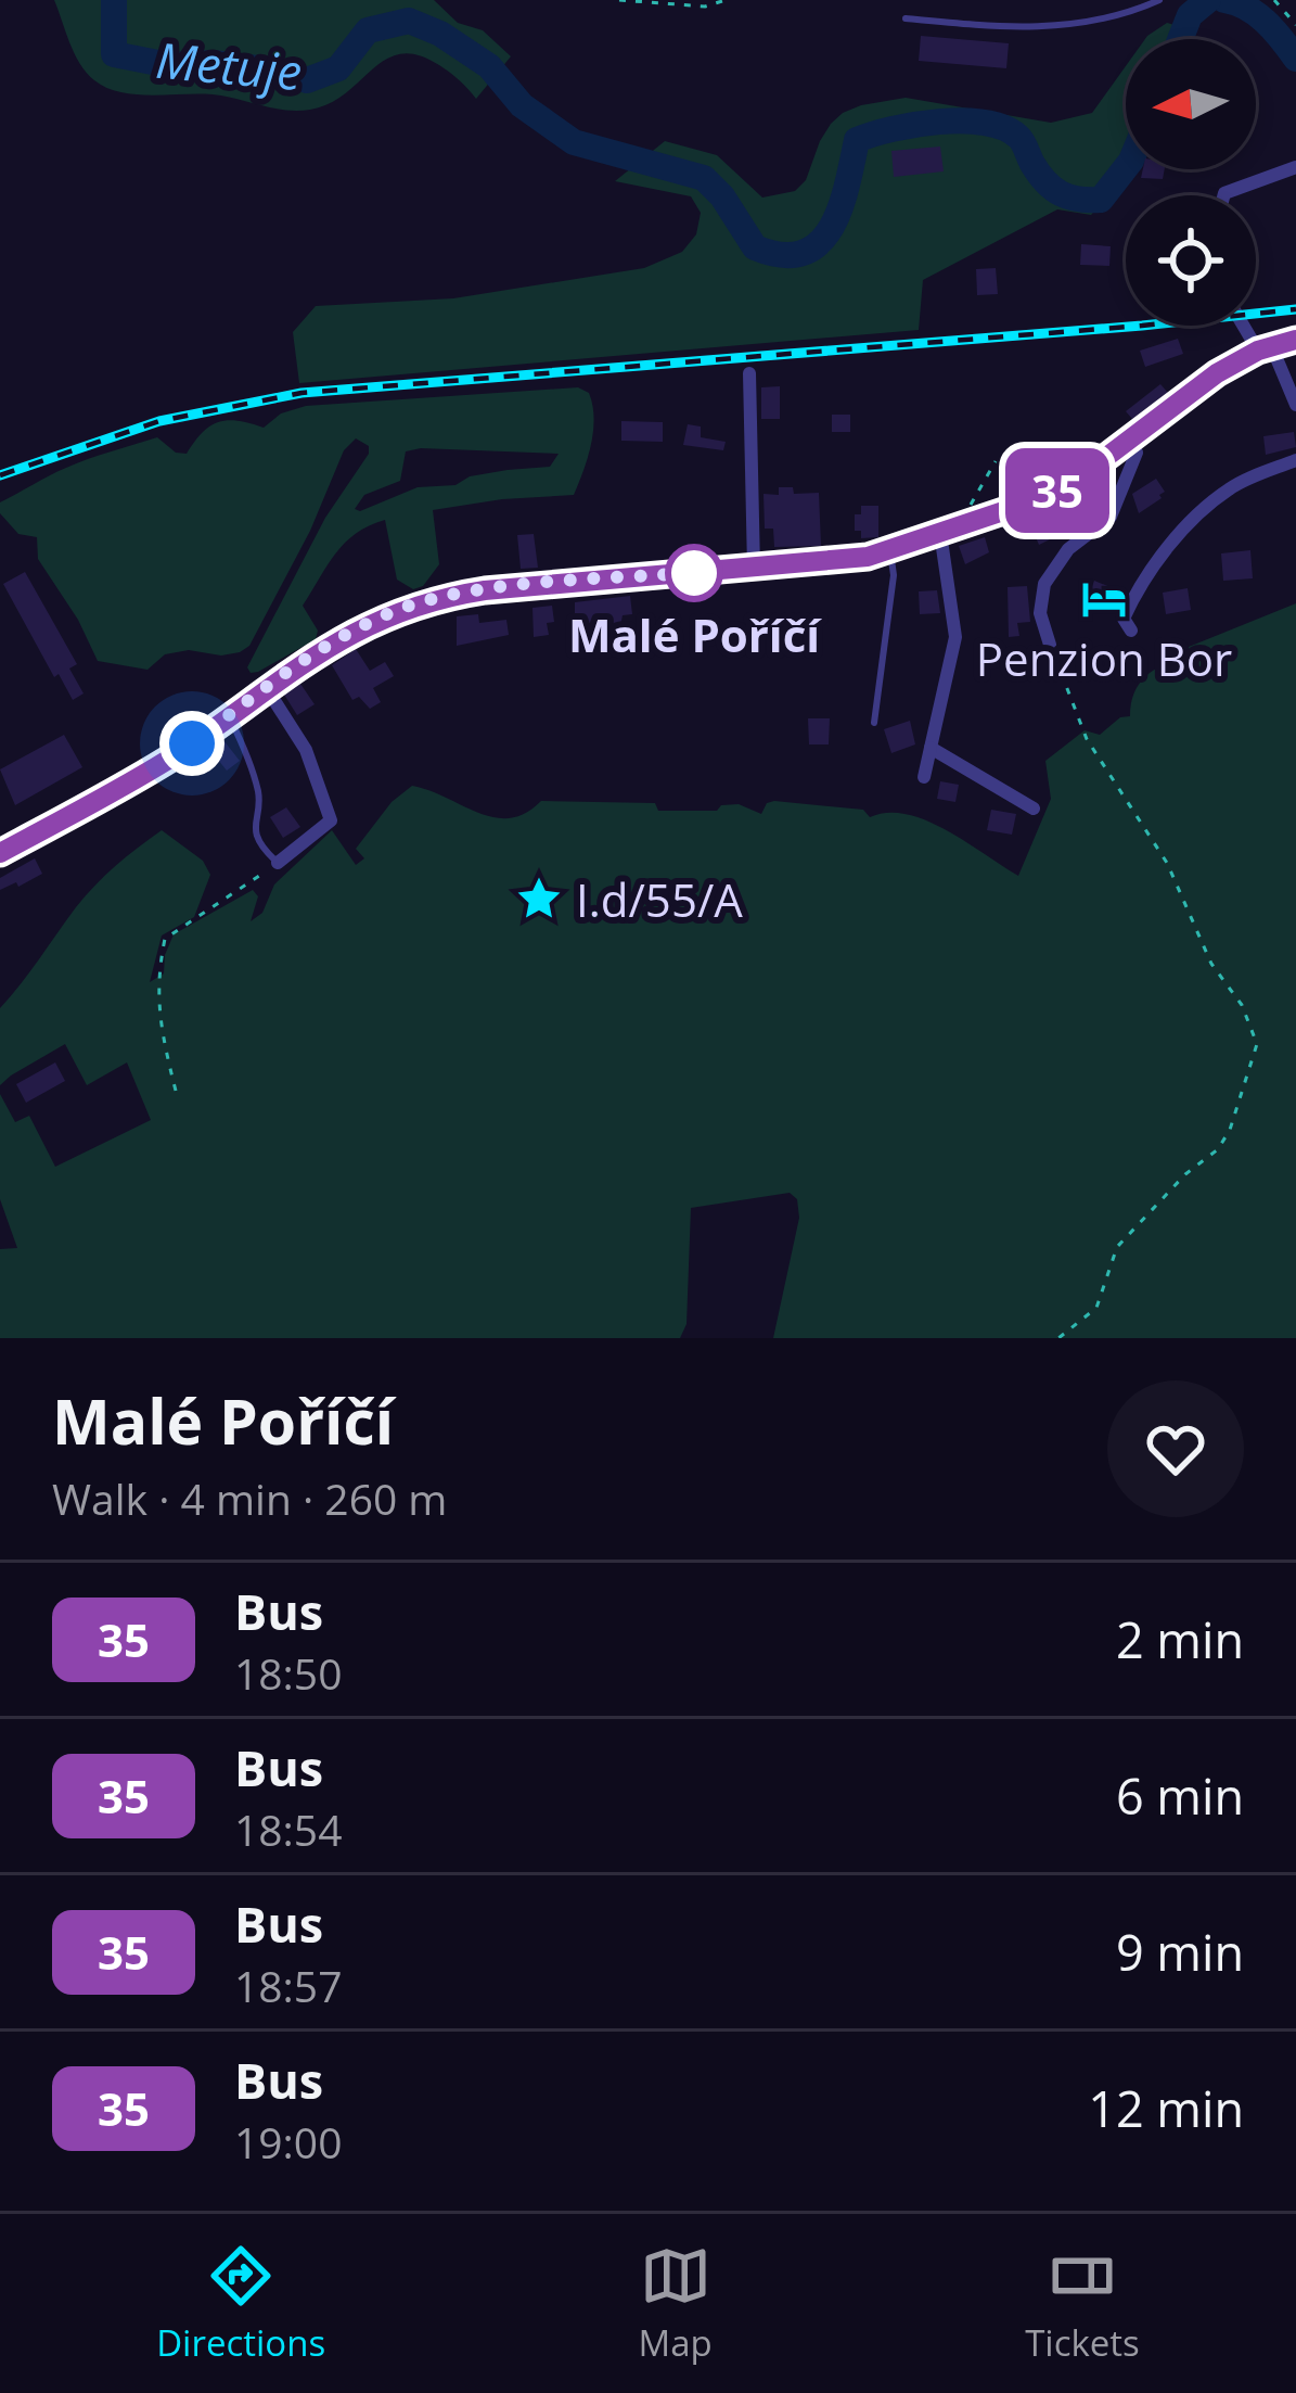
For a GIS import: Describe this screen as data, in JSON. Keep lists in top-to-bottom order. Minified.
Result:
{"water":["Metuje"],"places":{"other":["Malé Poříčí"],"hotel":["Penzion Bor"],"place":["I.d/55/A"]},"lines":["bus line 35"],"north":"left","page":{"on_map":"35","heading":["Malé Poříčí","Walk · 4 min · 260 m"],"list":[{"mark":"35","name":"Bus","note":"18:50","value":"2 min"},{"mark":"35","name":"Bus","note":"18:54","value":"6 min"},{"mark":"35","name":"Bus","note":"18:57","value":"9 min"},{"mark":"35","name":"Bus","note":"19:00","value":"12 min"}],"tabs":["Directions","Map","Tickets"]}}
